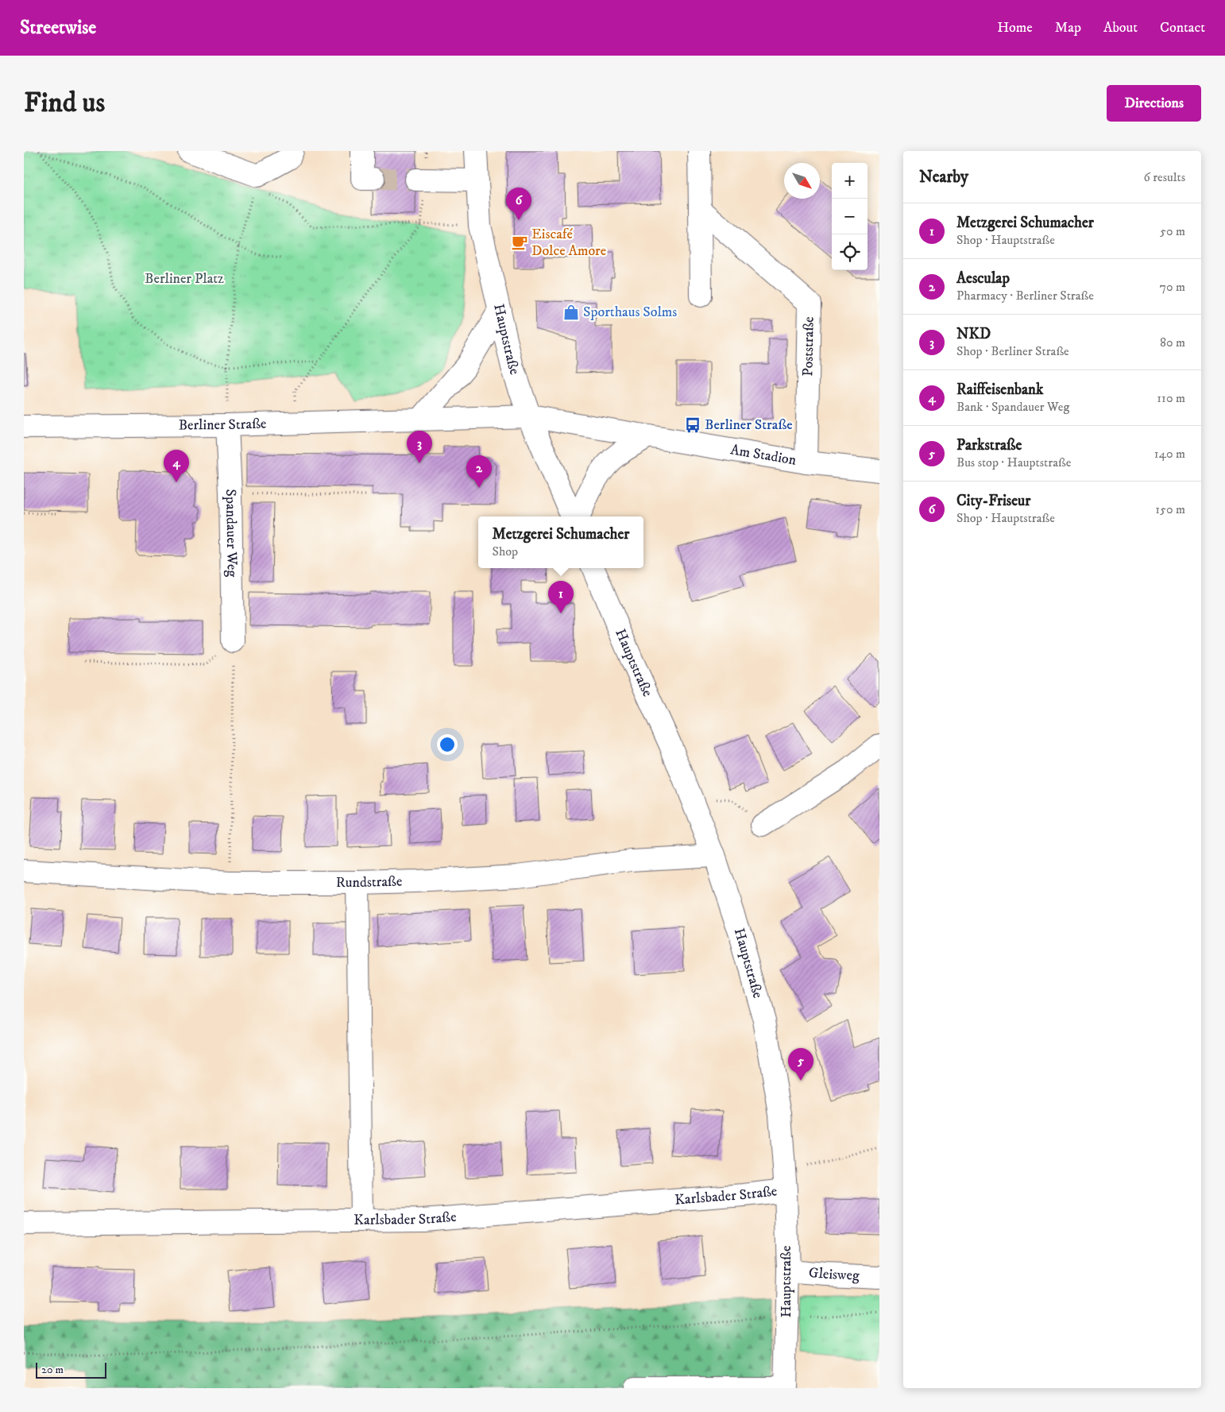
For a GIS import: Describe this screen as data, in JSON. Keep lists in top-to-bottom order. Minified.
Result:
{"streets":{"street":["Hauptstraße","Poststraße","Berliner Straße","Am Stadion","Spandauer Weg","Rundstraße","Karlsbader Straße","Gleisweg"]},"crossings":[["Hauptstraße","Berliner Straße"],["Hauptstraße","Am Stadion"],["Hauptstraße","Rundstraße"],["Hauptstraße","Karlsbader Straße"],["Hauptstraße","Gleisweg"],["Poststraße","Am Stadion"],["Berliner Straße","Am Stadion"],["Berliner Straße","Spandauer Weg"]],"parks":["Berliner Platz"],"places":{"cafe":["Eiscafé Dolce Amore"],"shop":["Sporthaus Solms"],"bus stop":["Berliner Straße"]},"scale_bar":"20 m","north":"bottom right","page":{"header":"Streetwise","nav":["Home","Map","About","Contact"],"buttons":"Directions","title":"Find us","heading":["Nearby","6 results"],"map_buttons":["+","−"],"pins":["6","3","4","2","1","5"],"list":[{"mark":"1","name":"Metzgerei Schumacher","note":"Shop · Hauptstraße","value":"50 m"},{"mark":"2","name":"Aesculap","note":"Pharmacy · Berliner Straße","value":"70 m"},{"mark":"3","name":"NKD","note":"Shop · Berliner Straße","value":"80 m"},{"mark":"4","name":"Raiffeisenbank","note":"Bank · Spandauer Weg","value":"110 m"},{"mark":"5","name":"Parkstraße","note":"Bus stop · Hauptstraße","value":"140 m"},{"mark":"6","name":"City-Friseur","note":"Shop · Hauptstraße","value":"150 m"}],"popup":["Metzgerei Schumacher","Shop"],"scale":"20 m"}}
